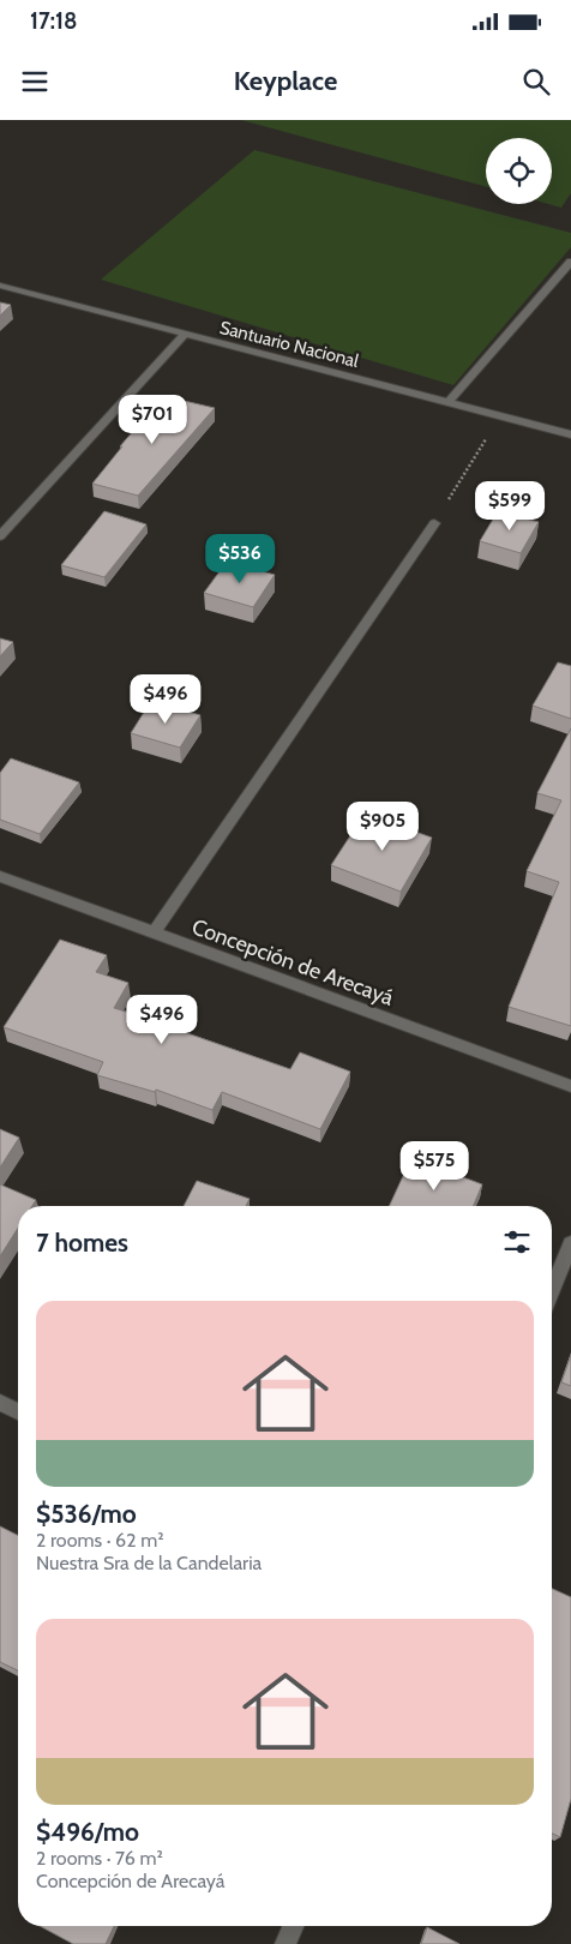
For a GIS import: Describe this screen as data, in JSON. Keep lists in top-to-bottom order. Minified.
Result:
{"streets":{"street":["Santuario Nacional","Concepción de Arecayá"]},"page":{"status":"17:18","header":"Keyplace","price":["$701","$599","$536","$496","$905","$496","$575"],"heading":"7 homes","list":[{"name":"$536/mo","note":"2 rooms · 62 m² · Nuestra Sra de la Candelaria"},{"name":"$496/mo","note":"2 rooms · 76 m² · Concepción de Arecayá"}]}}
